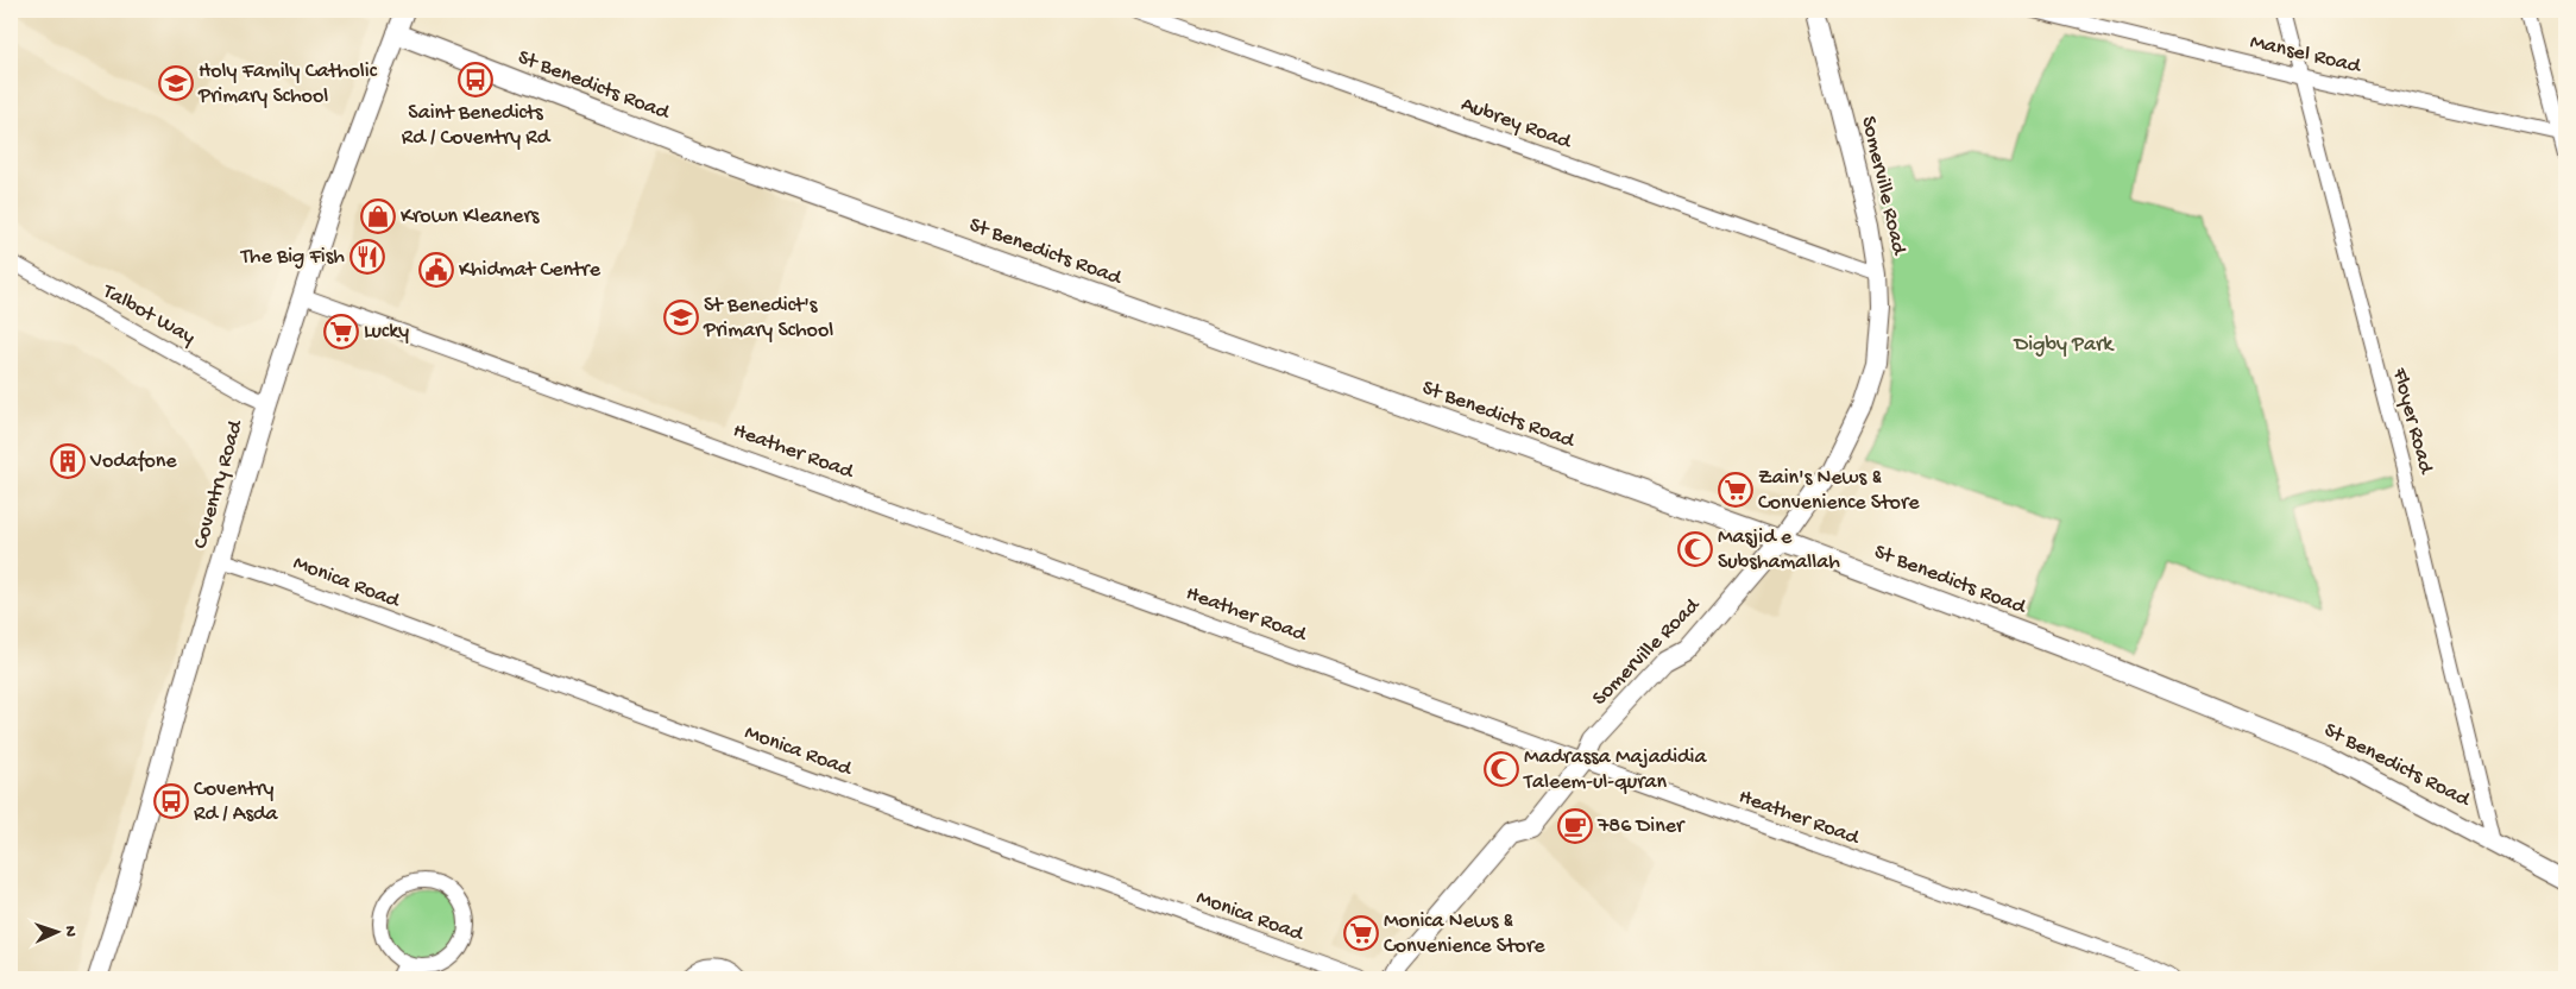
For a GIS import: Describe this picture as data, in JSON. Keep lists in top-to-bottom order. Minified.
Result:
{"streets":{"street":["Mansel Road","St Benedicts Road","Aubrey Road","Somerville Road","Talbot Way","Floyer Road","Heather Road","Coventry Road","Monica Road"]},"crossings":[["Mansel Road","Floyer Road"],["St Benedicts Road","Somerville Road"],["St Benedicts Road","Floyer Road"],["St Benedicts Road","Coventry Road"],["Aubrey Road","Somerville Road"],["Somerville Road","Heather Road"],["Talbot Way","Coventry Road"],["Heather Road","Coventry Road"],["Coventry Road","Monica Road"]],"parks":["Digby Park"],"places":{"bus stop":["Saint Benedicts Rd / Coventry Rd","Coventry Rd / Asda"],"school or university":["Holy Family Catholic Primary School","St Benedict's Primary School"],"shop":["Krown Kleaners"],"restaurant":["The Big Fish"],"public building":["Khidmat Centre"],"supermarket":["Lucky","Zain's News & Convenience Store","Monica News & Convenience Store"],"building":["Vodafone"],"mosque":["Masjid e Subshamallah","Madrassa Majadidia Taleem-ul-quran"],"cafe":["786 Diner"]},"north":"right"}
